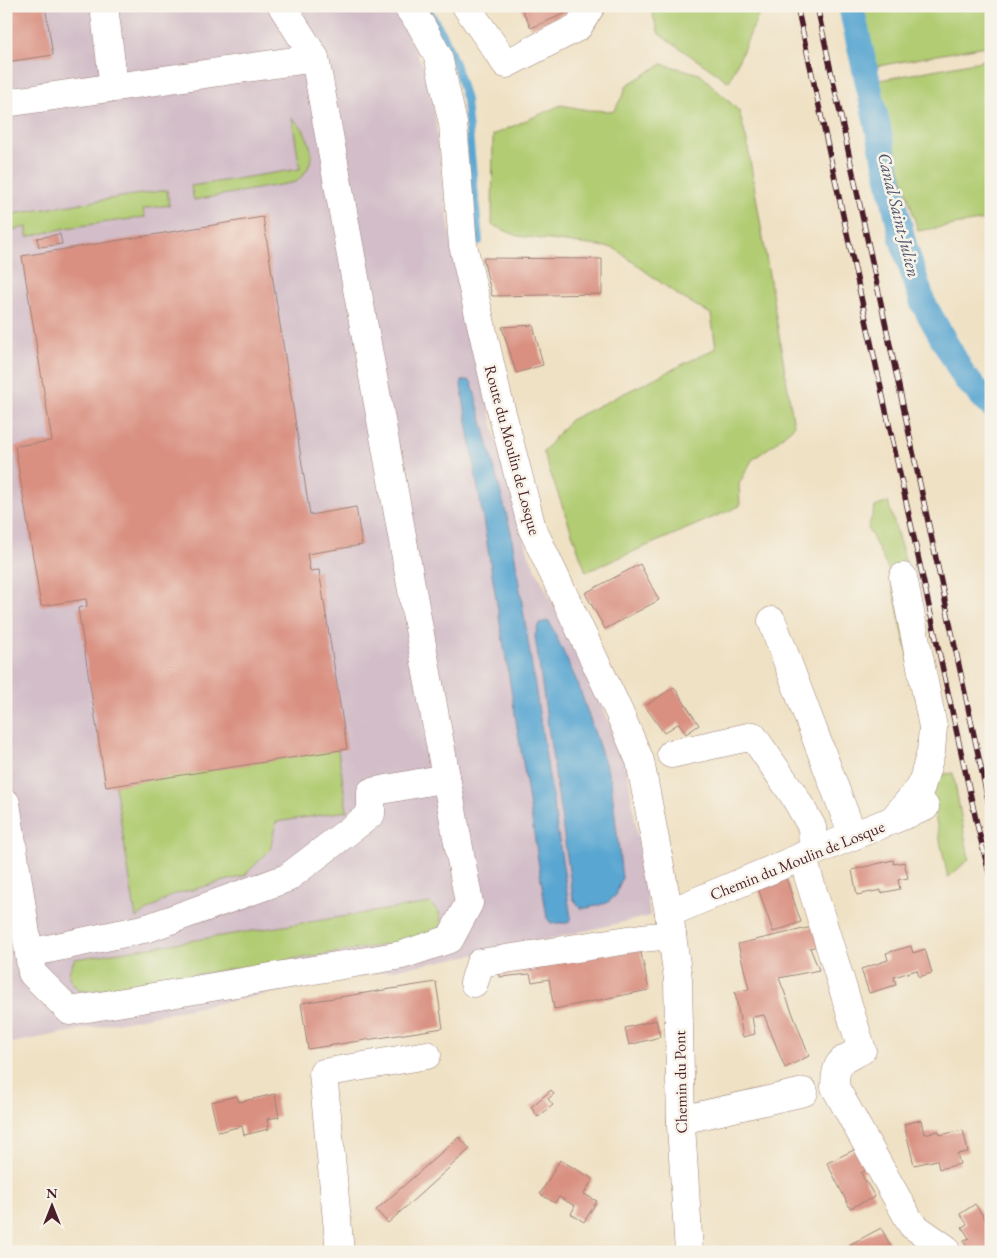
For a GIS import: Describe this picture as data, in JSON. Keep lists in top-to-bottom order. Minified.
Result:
{"streets":{"street":["Route du Moulin de Losque","Chemin du Moulin de Losque","Chemin du Pont"]},"crossings":[["Route du Moulin de Losque","Chemin du Moulin de Losque"],["Route du Moulin de Losque","Chemin du Pont"],["Chemin du Moulin de Losque","Chemin du Pont"]],"water":["Canal Saint-Julien"],"north":"top"}
